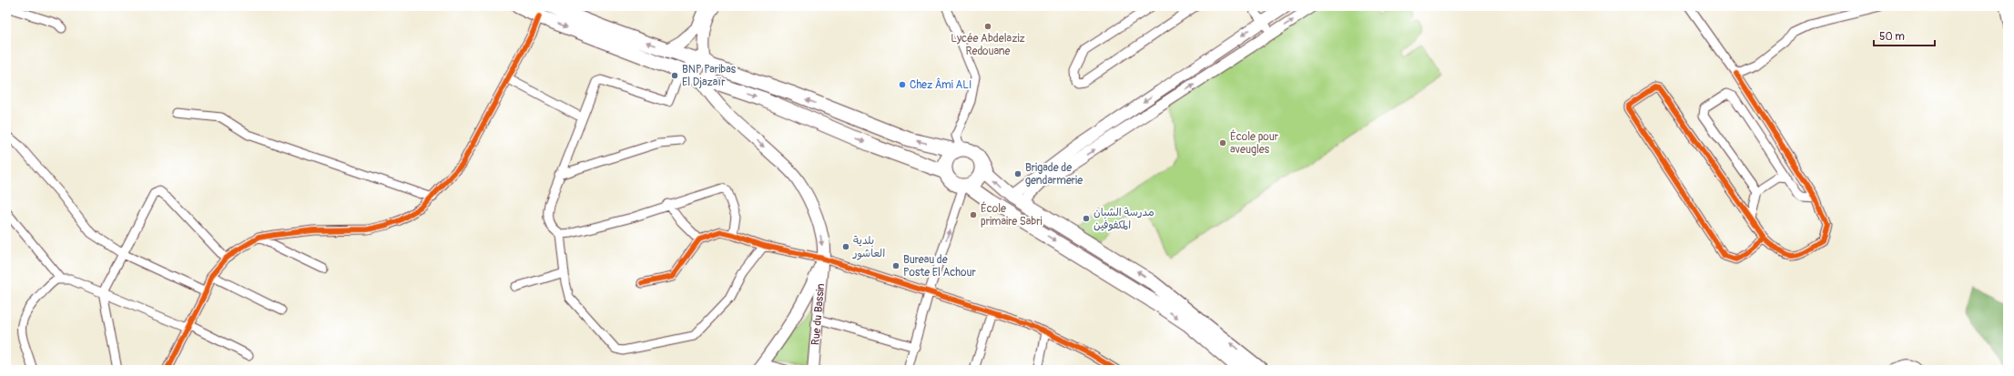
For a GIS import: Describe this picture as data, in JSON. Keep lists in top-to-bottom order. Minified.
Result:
{"streets":{"street":["Rue du Bassin"]},"places":["Lycée Abdelaziz Redouane","BNP Paribas El Djazaïr","Chez Âmi ALI","École pour aveugles","Brigade de gendarmerie","École primaire Sabri","مدرسة الشبان المكفوفين","بلدية العاشور","Bureau de Poste El Achour"],"scale_bar":"50 m"}
